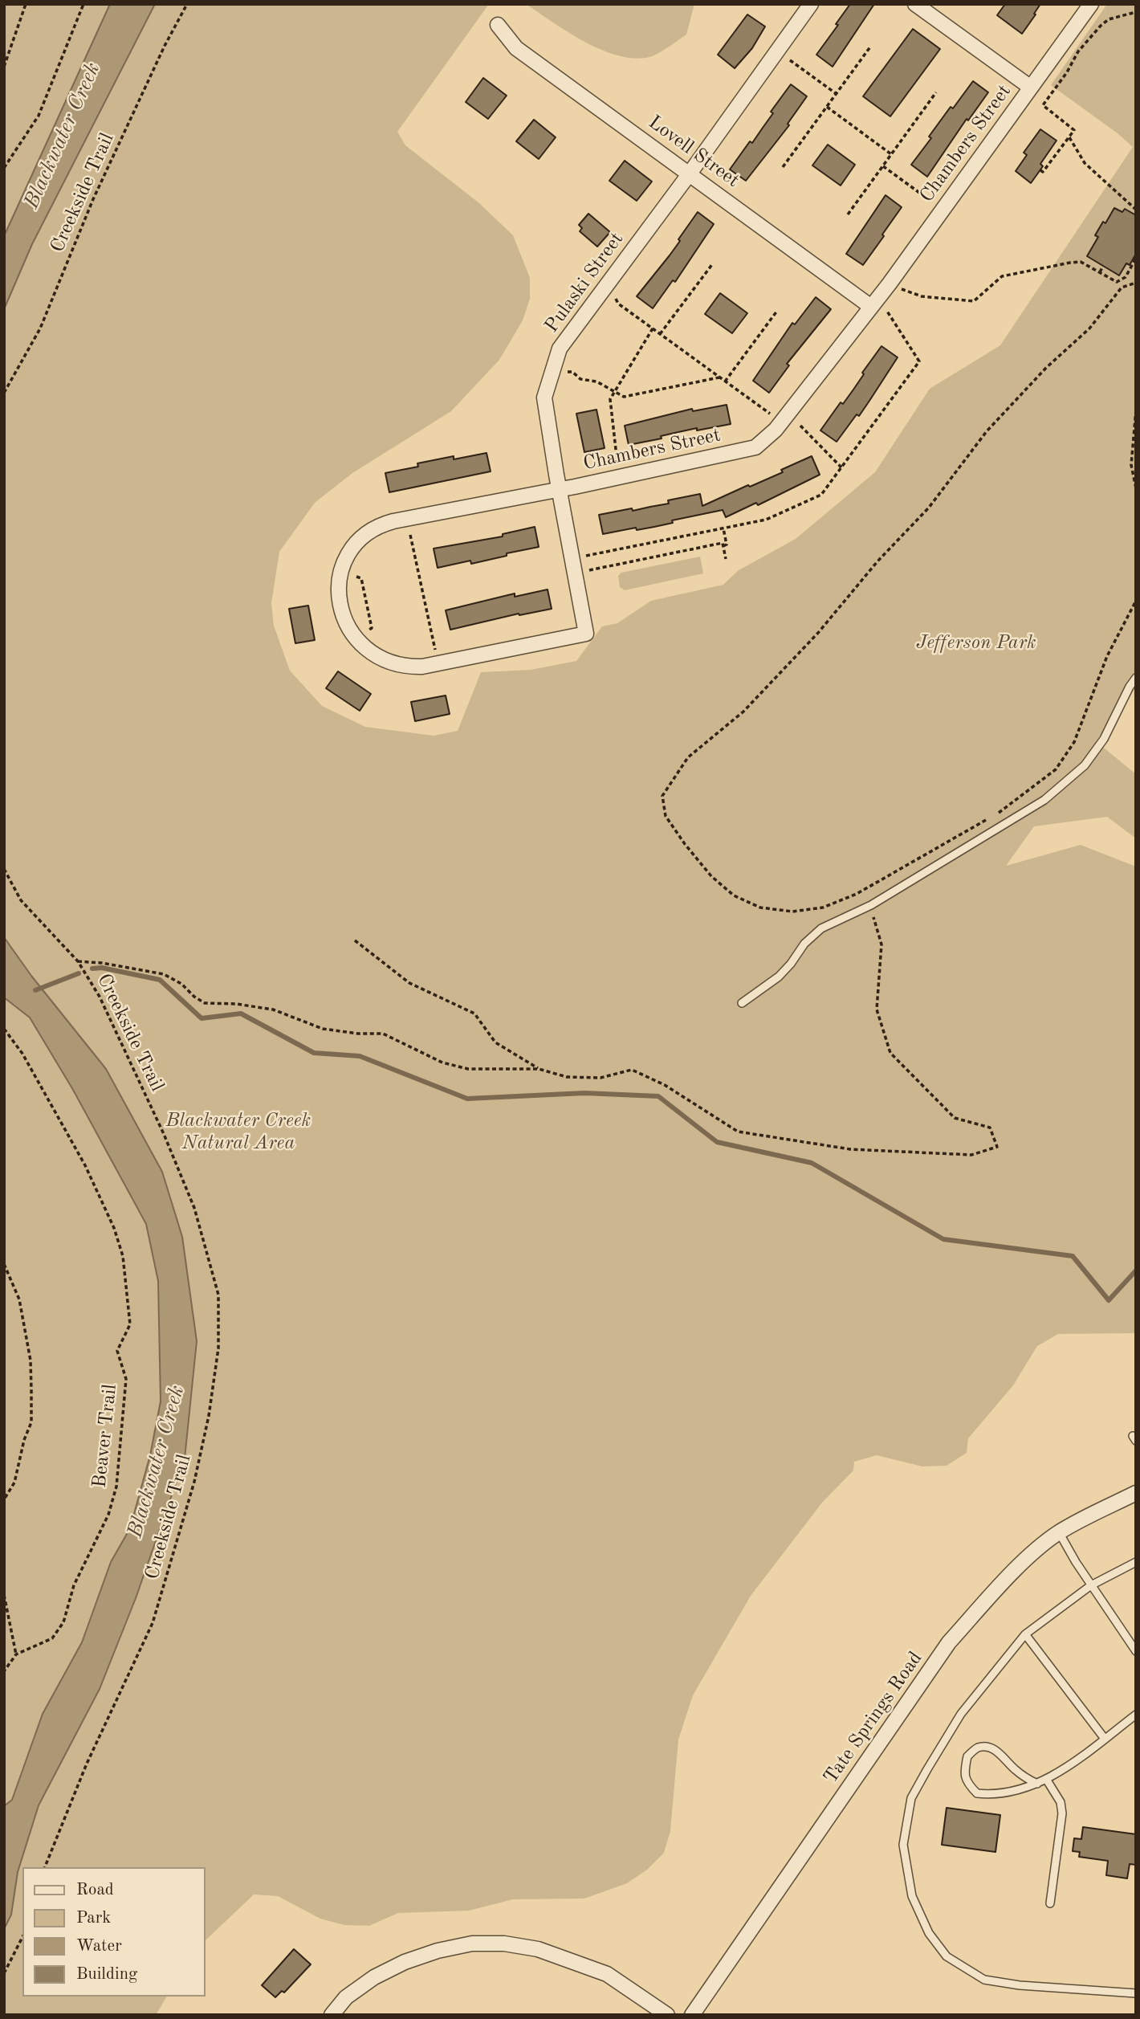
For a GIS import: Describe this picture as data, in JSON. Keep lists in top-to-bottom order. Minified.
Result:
{"streets":{"street":["Chambers Street","Lovell Street","Pulaski Street","Tate Springs Road"],"path":["Creekside Trail","Beaver Trail"]},"crossings":[["Chambers Street","Lovell Street"],["Chambers Street","Pulaski Street"],["Lovell Street","Pulaski Street"]],"water":["Blackwater Creek"],"parks":["Jefferson Park","Blackwater Creek Natural Area"],"legend":["Road","Park","Water","Building"]}
